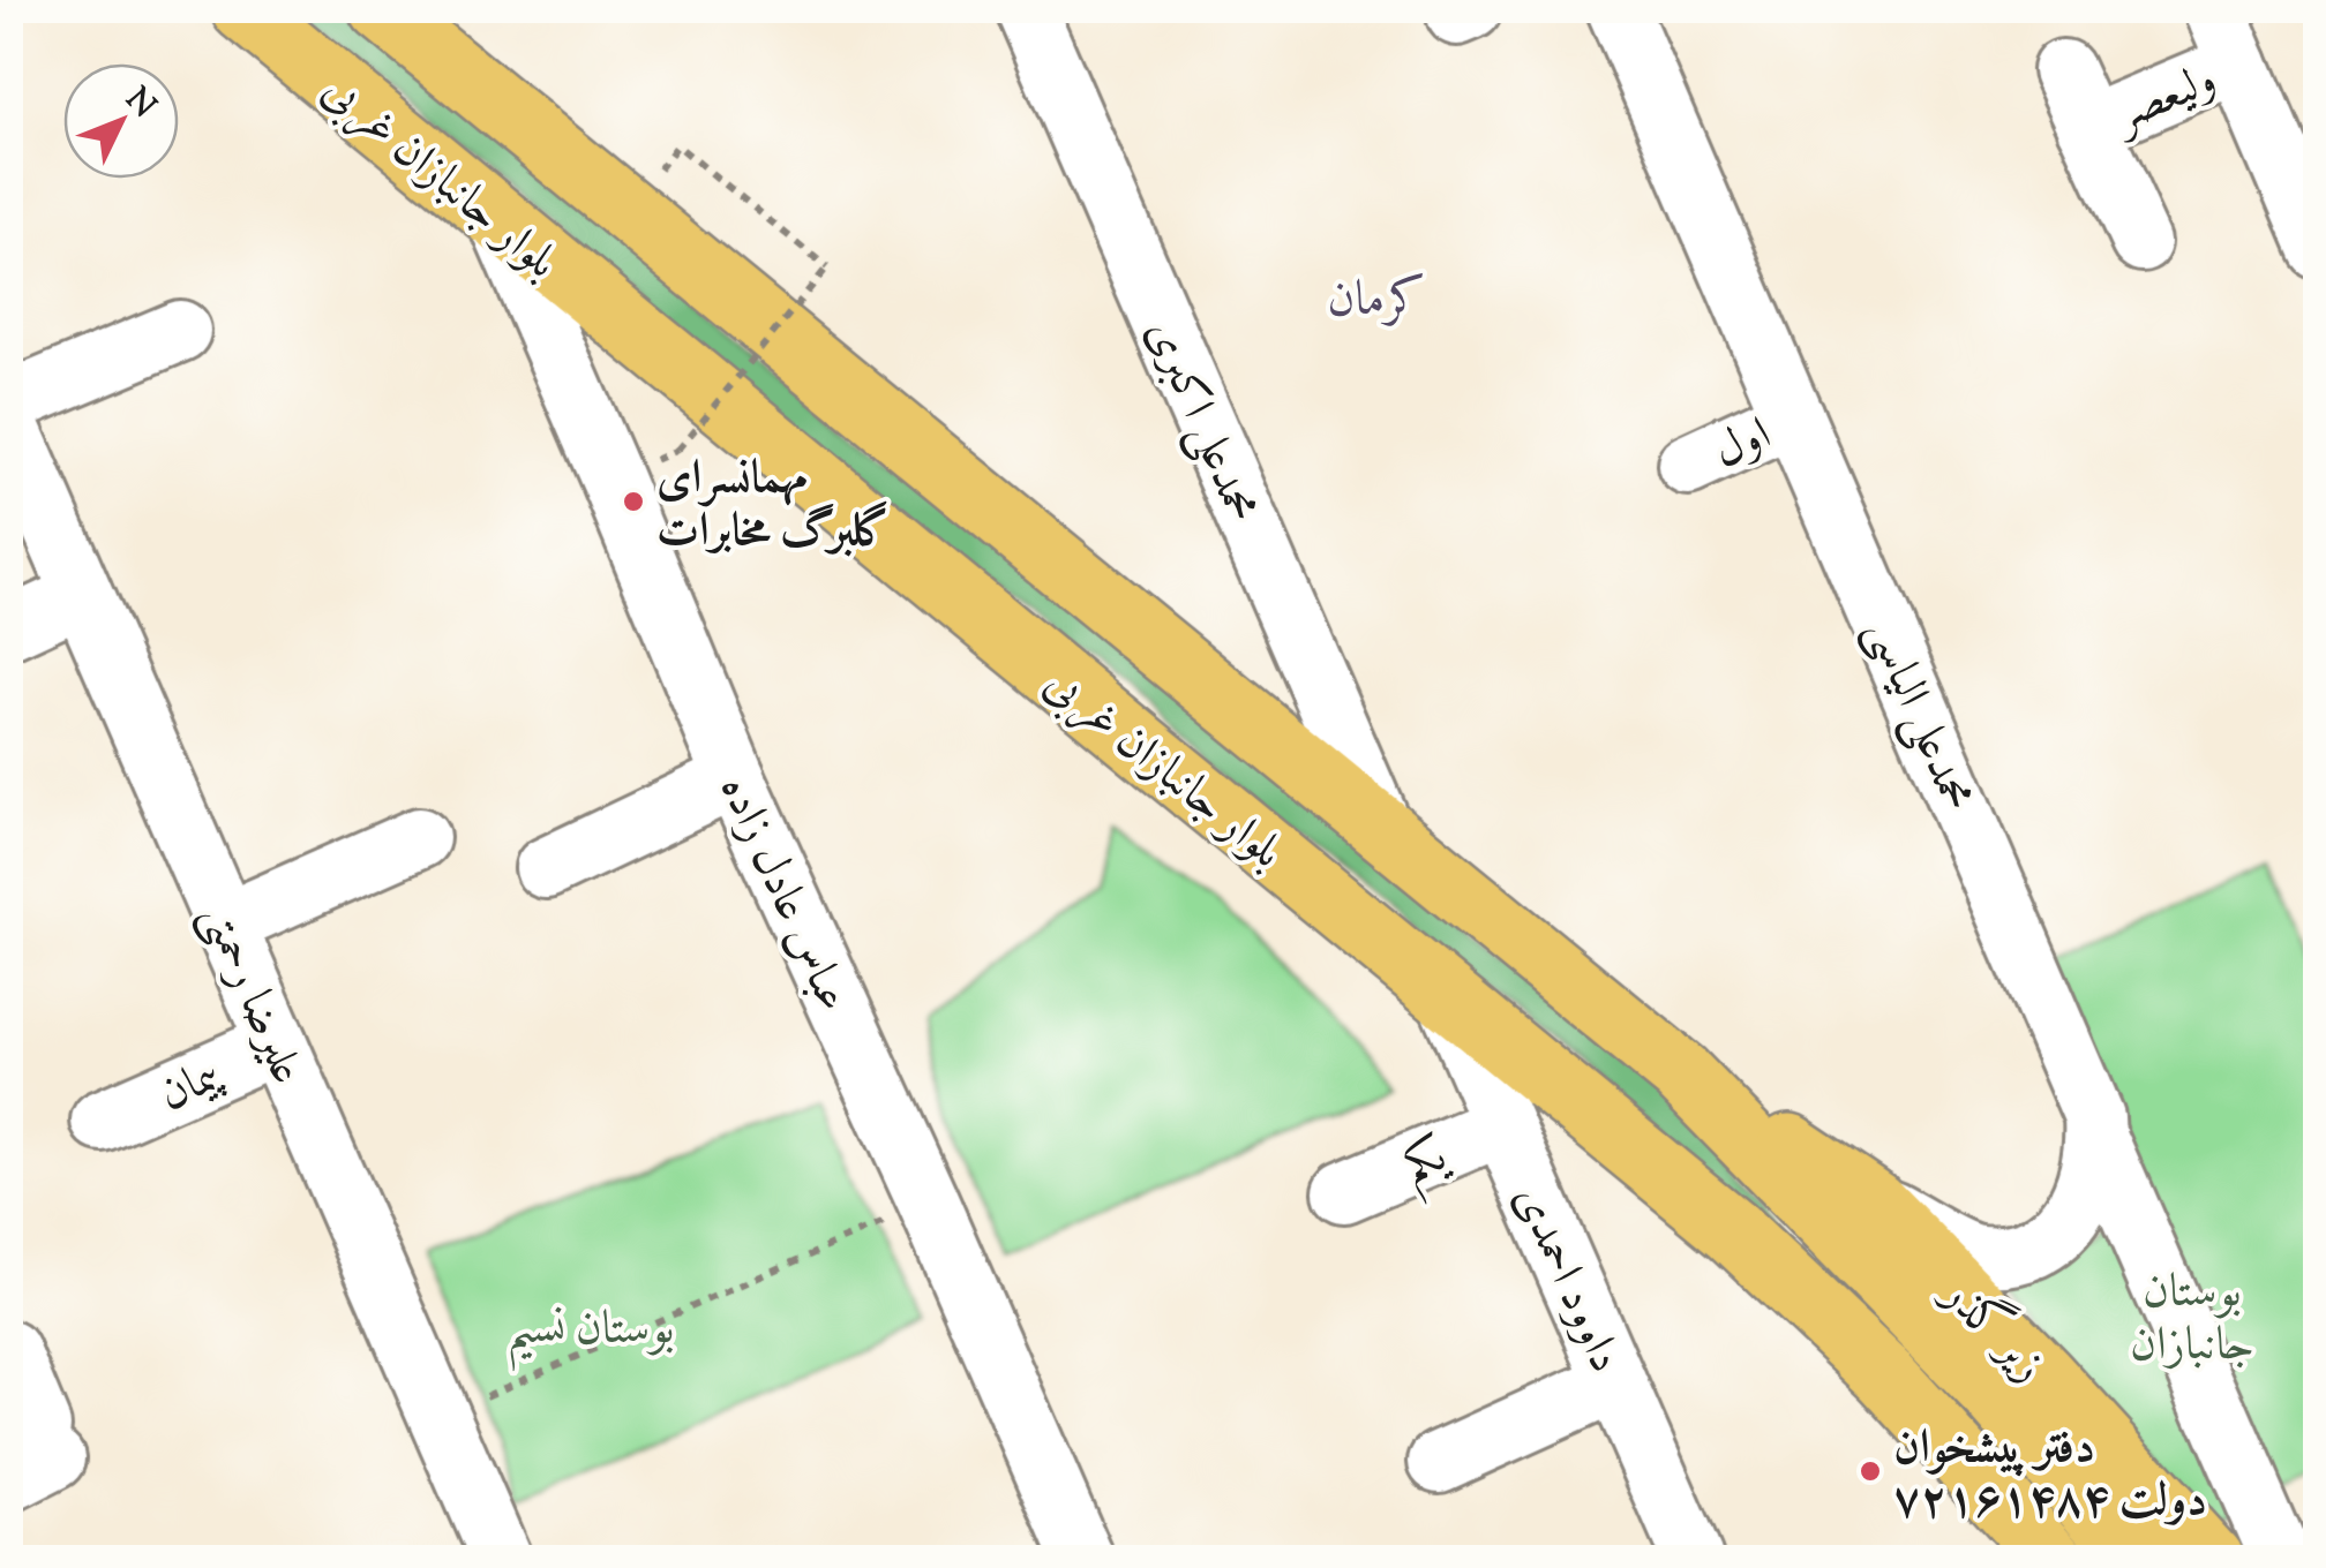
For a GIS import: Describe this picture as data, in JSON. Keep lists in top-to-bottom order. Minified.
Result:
{"streets":{"main road":["بلوار جانبازان غربی","زیر گذر"],"street":["ولیعصر","محمدعلی اکبری","اول","محمدعلی الیاسی","عباس عادل زاده","علیرضا رحمتی","پیمان","یکم","داوود احمدی"]},"crossings":[["بلوار جانبازان غربی","محمدعلی اکبری"],["بلوار جانبازان غربی","عباس عادل زاده"],["بلوار جانبازان غربی","داوود احمدی"],["بلوار جانبازان غربی","زیر گذر"],["اول","محمدعلی الیاسی"],["محمدعلی الیاسی","زیر گذر"],["علیرضا رحمتی","پیمان"],["یکم","داوود احمدی"]],"districts":["کرمان"],"parks":["بوستان جانبازان","بوستان نسیم"],"places":["مهمانسرای گلبرگ مخابرات","دفتر پیشخوان دولت ۷۲۱۶۱۴۸۴"],"north":"top right"}
